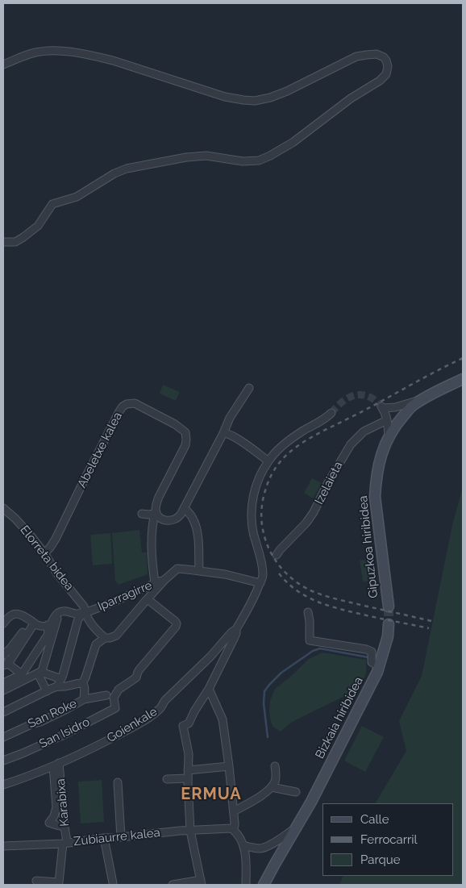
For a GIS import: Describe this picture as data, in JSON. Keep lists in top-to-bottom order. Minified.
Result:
{"streets":{"street":["Abeletxe kalea","Izelaieta","Gipuzkoa hiribidea","Elorreta bidea","Iparragirre","San Roke","Bizkaia hiribidea","Goienkale","San Isidro","Karabixa","Zubiaurre kalea"]},"crossings":[["Abeletxe kalea","Elorreta bidea"],["Elorreta bidea","Iparragirre"],["Elorreta bidea","San Roke"],["Goienkale","Karabixa"],["Karabixa","Zubiaurre kalea"]],"districts":["ERMUA"],"legend":["Calle","Ferrocarril","Parque"]}
